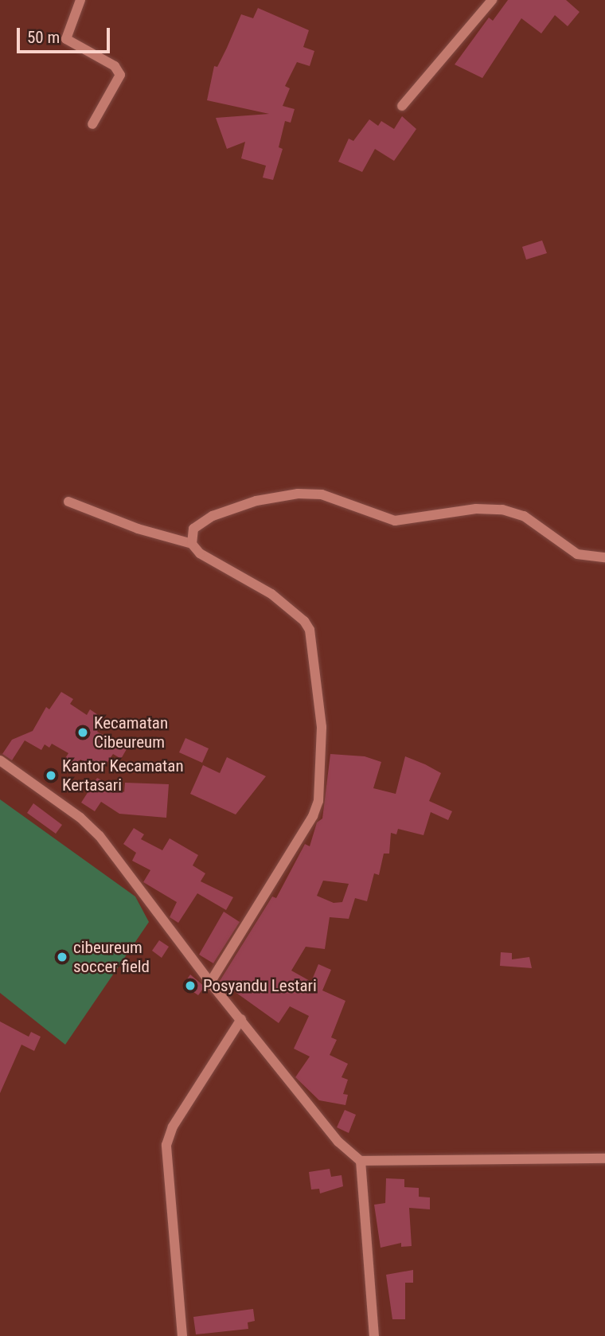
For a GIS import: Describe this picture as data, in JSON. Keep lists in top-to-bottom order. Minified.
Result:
{"places":["Kecamatan Cibeureum","Kantor Kecamatan Kertasari","cibeureum soccer field","Posyandu Lestari"],"scale_bar":"50 m"}
